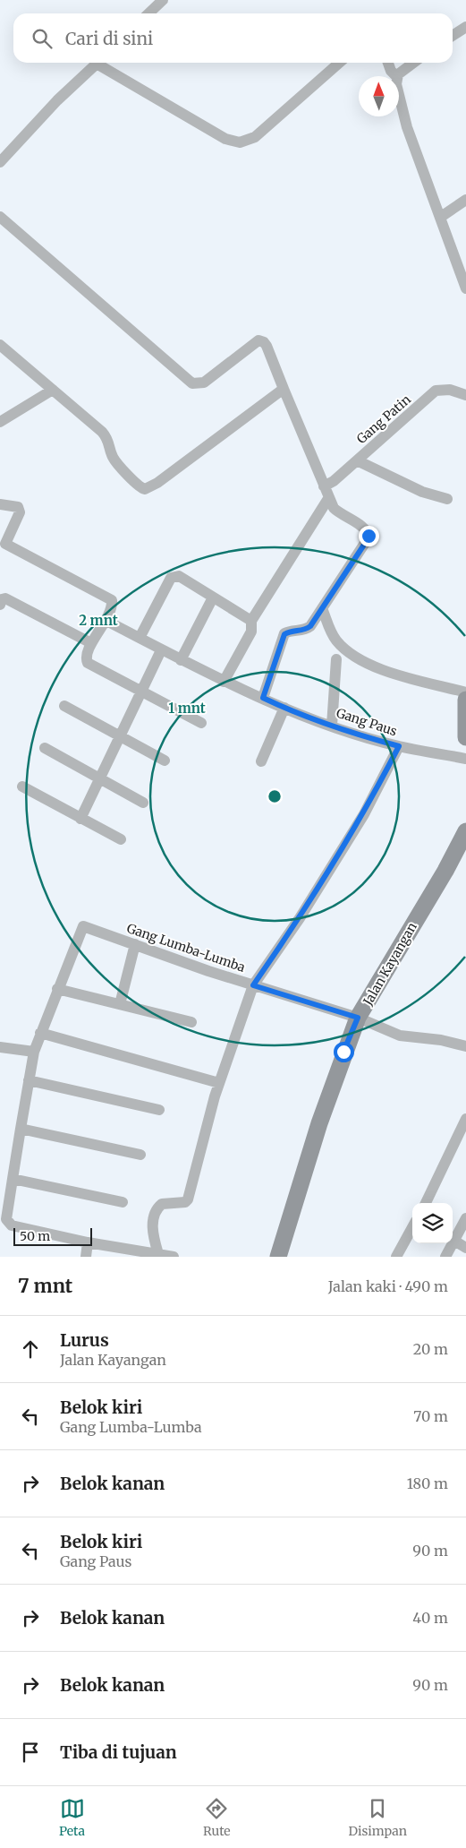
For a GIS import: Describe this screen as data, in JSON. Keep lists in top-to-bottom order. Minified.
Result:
{"streets":{"street":["Gang Patin","Gang Paus","Gang Lumba-Lumba","Jalan Kayangan"]},"crossings":[["Gang Lumba-Lumba","Jalan Kayangan"]],"scale_bar":"50 m","north":"top","page":{"search":"Cari di sini","scale":"50 m","heading":["7 mnt","Jalan kaki · 490 m"],"list":[["Lurus","Jalan Kayangan","20 m"],["Belok kiri","Gang Lumba-Lumba","70 m"],["Belok kanan","180 m"],["Belok kiri","Gang Paus","90 m"],["Belok kanan","40 m"],["Belok kanan","90 m"],"Tiba di tujuan"],"nav":["Peta","Rute","Disimpan"]},"rings":["2 mnt","1 mnt"]}
